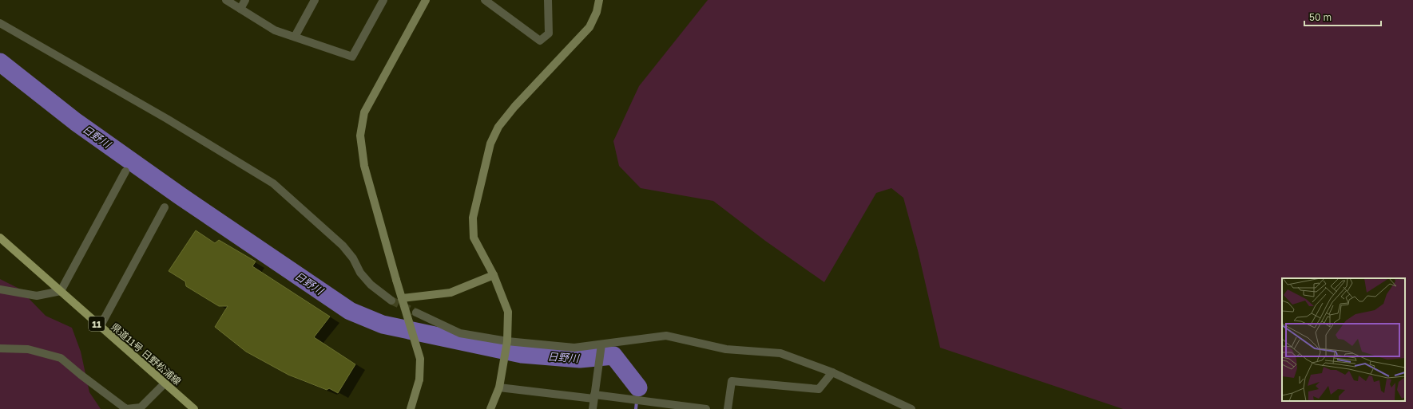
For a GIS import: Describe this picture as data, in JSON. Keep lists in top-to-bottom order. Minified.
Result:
{"streets":{"main road":["11","県道11号 日野松浦線"]},"water":["日野川"],"scale_bar":"50 m"}
